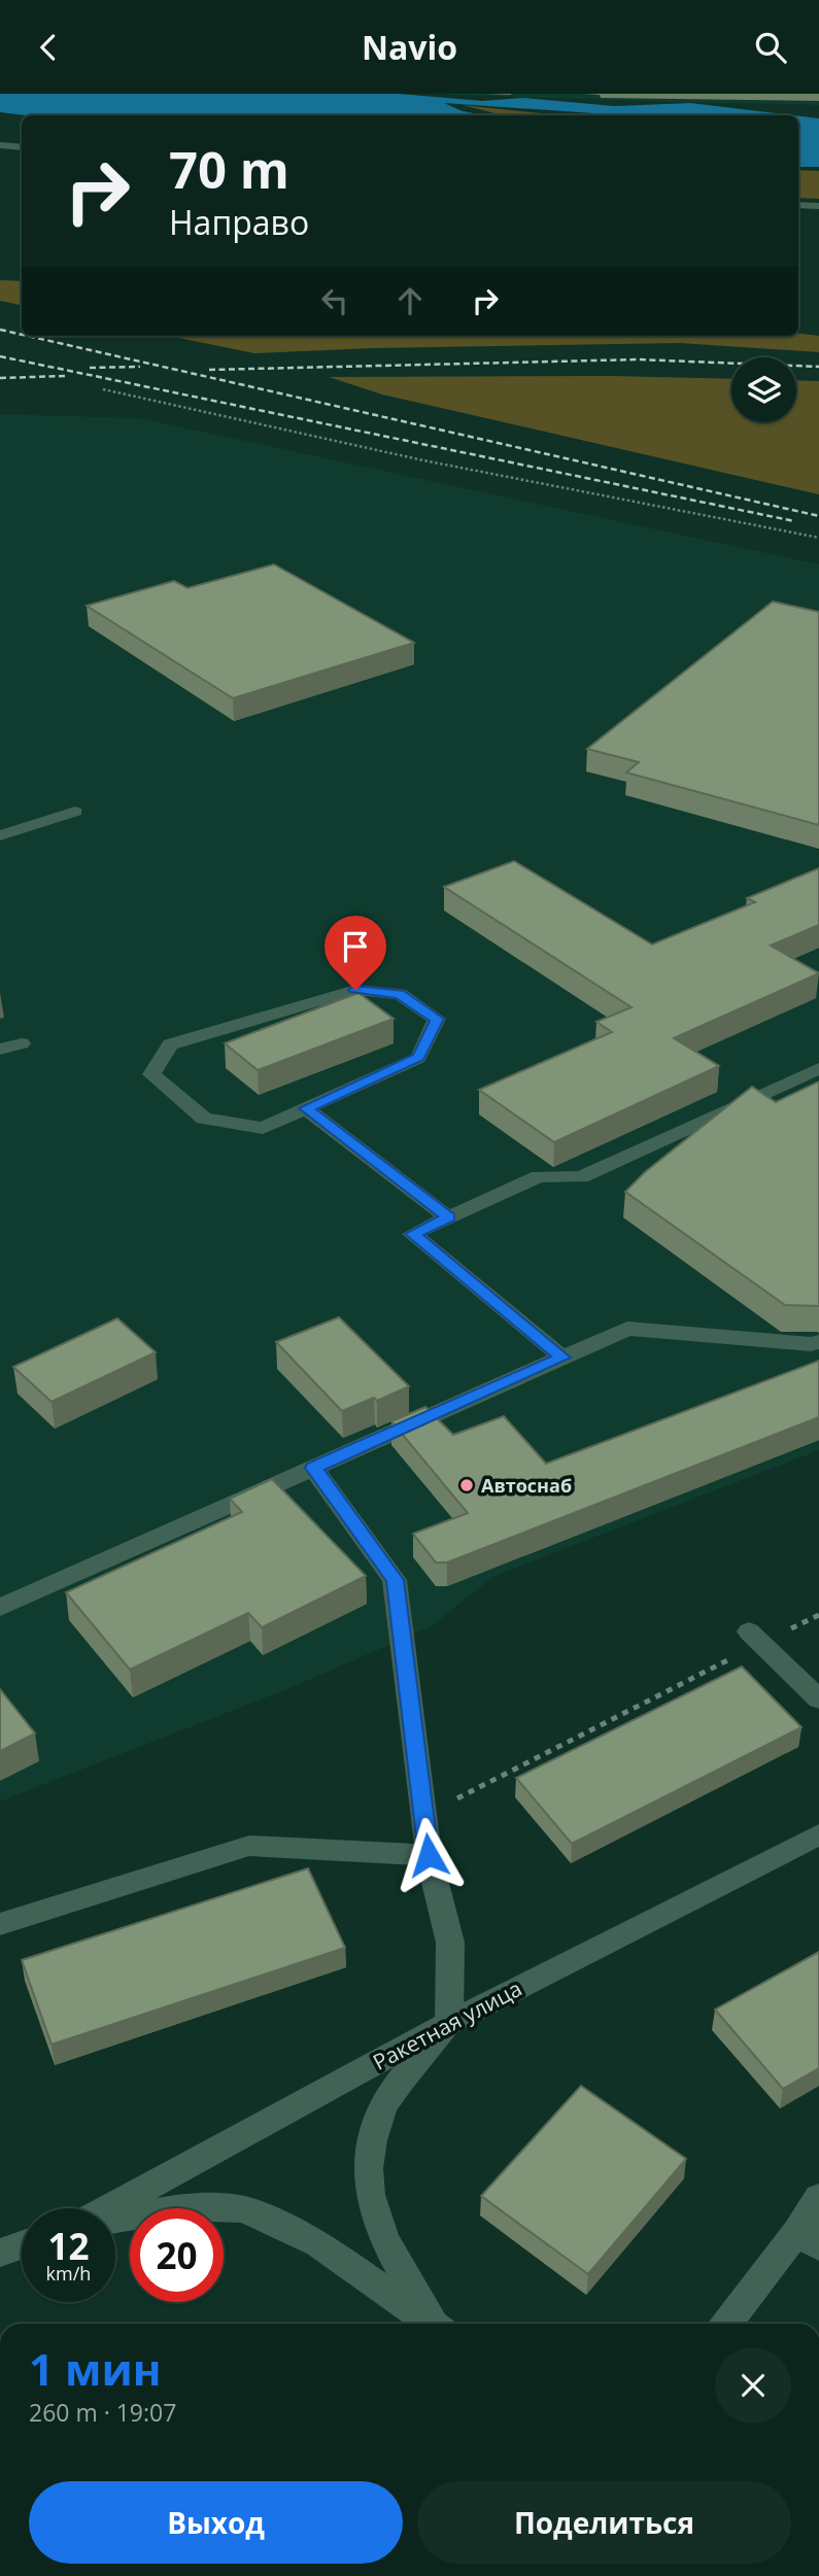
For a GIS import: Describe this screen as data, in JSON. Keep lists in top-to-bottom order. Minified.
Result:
{"streets":{"street":["Ракетная улица"]},"places":["Автоснаб"],"page":{"header":"Navio","turn":["70 m","Направо"],"speed":"12 km/h","limit":"20","heading":["1 мин","260 m · 19:07"],"buttons":["Выход","Поделиться"]}}
